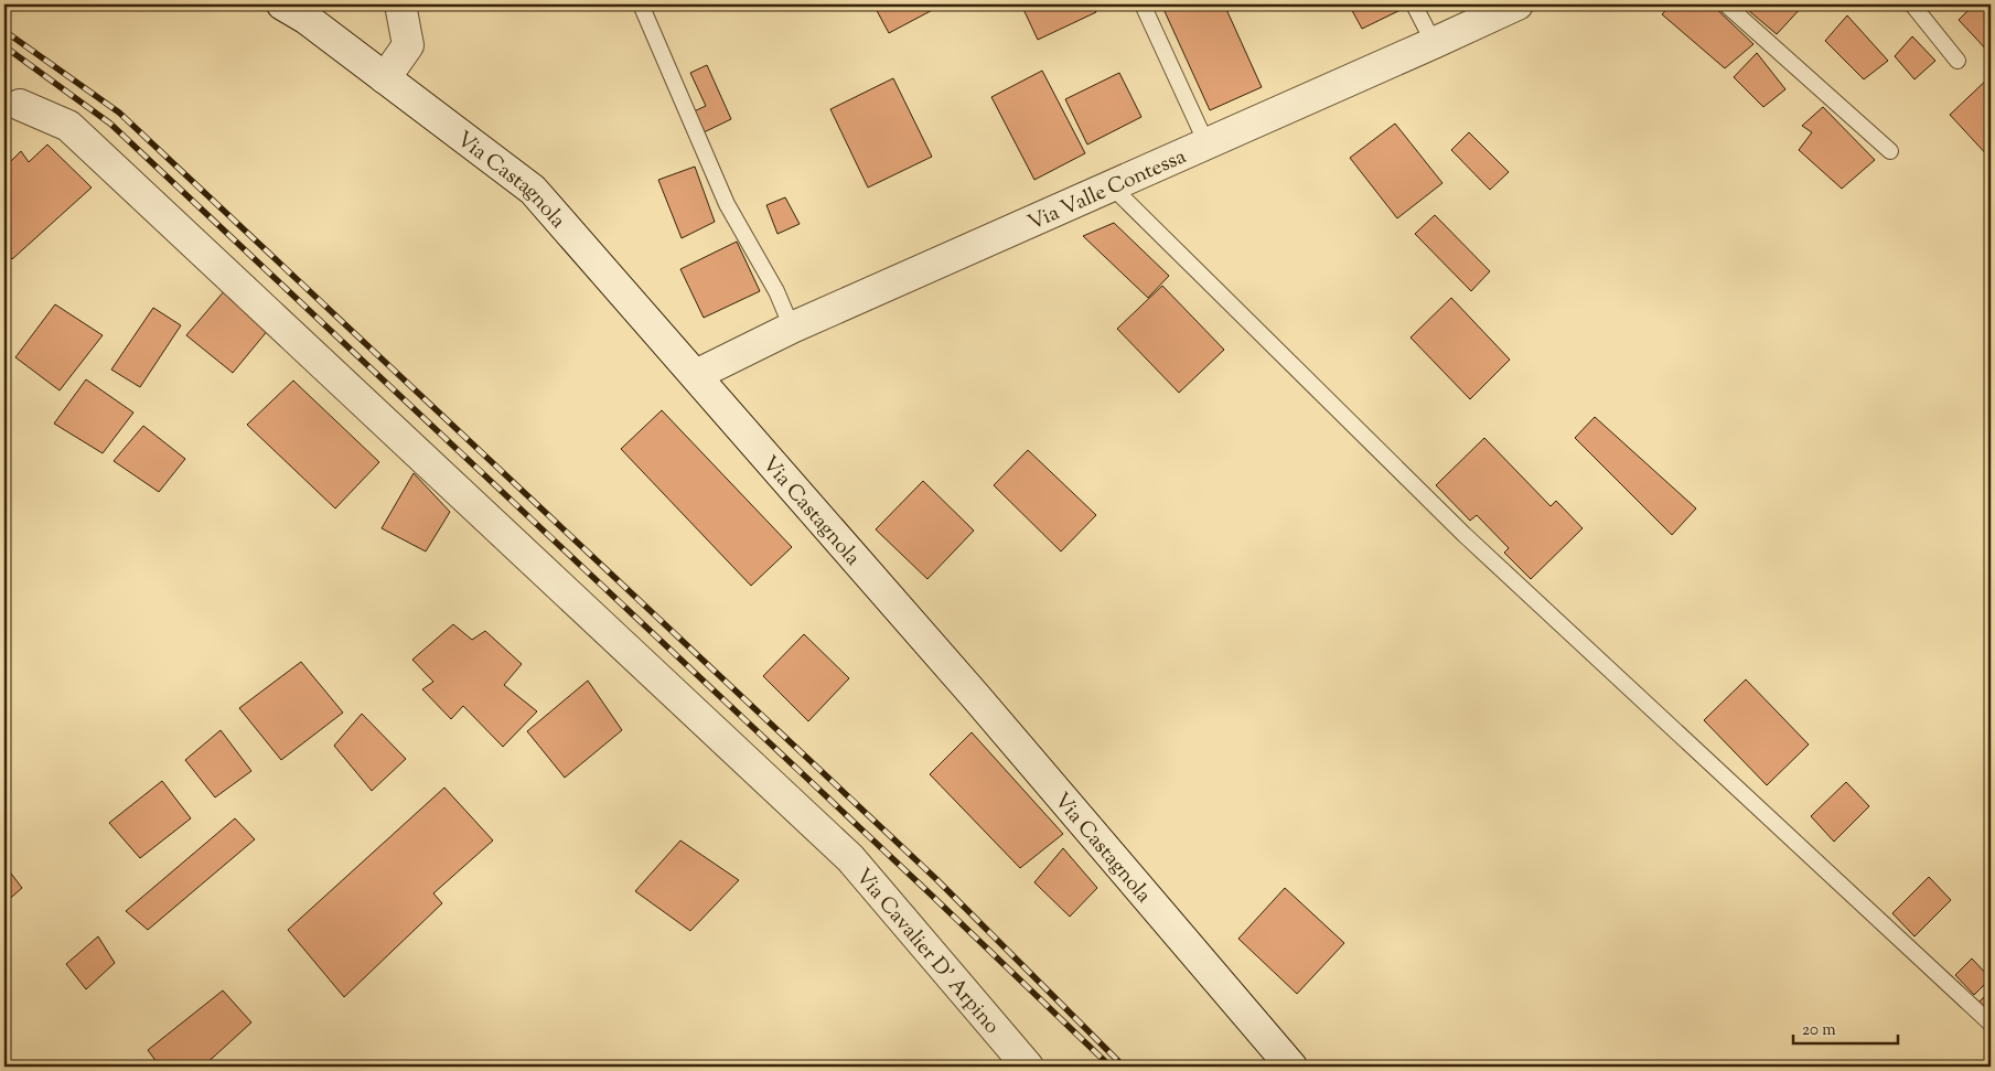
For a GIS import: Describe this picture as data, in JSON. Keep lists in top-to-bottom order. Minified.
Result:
{"streets":{"street":["Via Castagnola","Via Valle Contessa","Via Cavalier D' Arpino"]},"crossings":[["Via Castagnola","Via Valle Contessa"]],"scale_bar":"20 m"}
